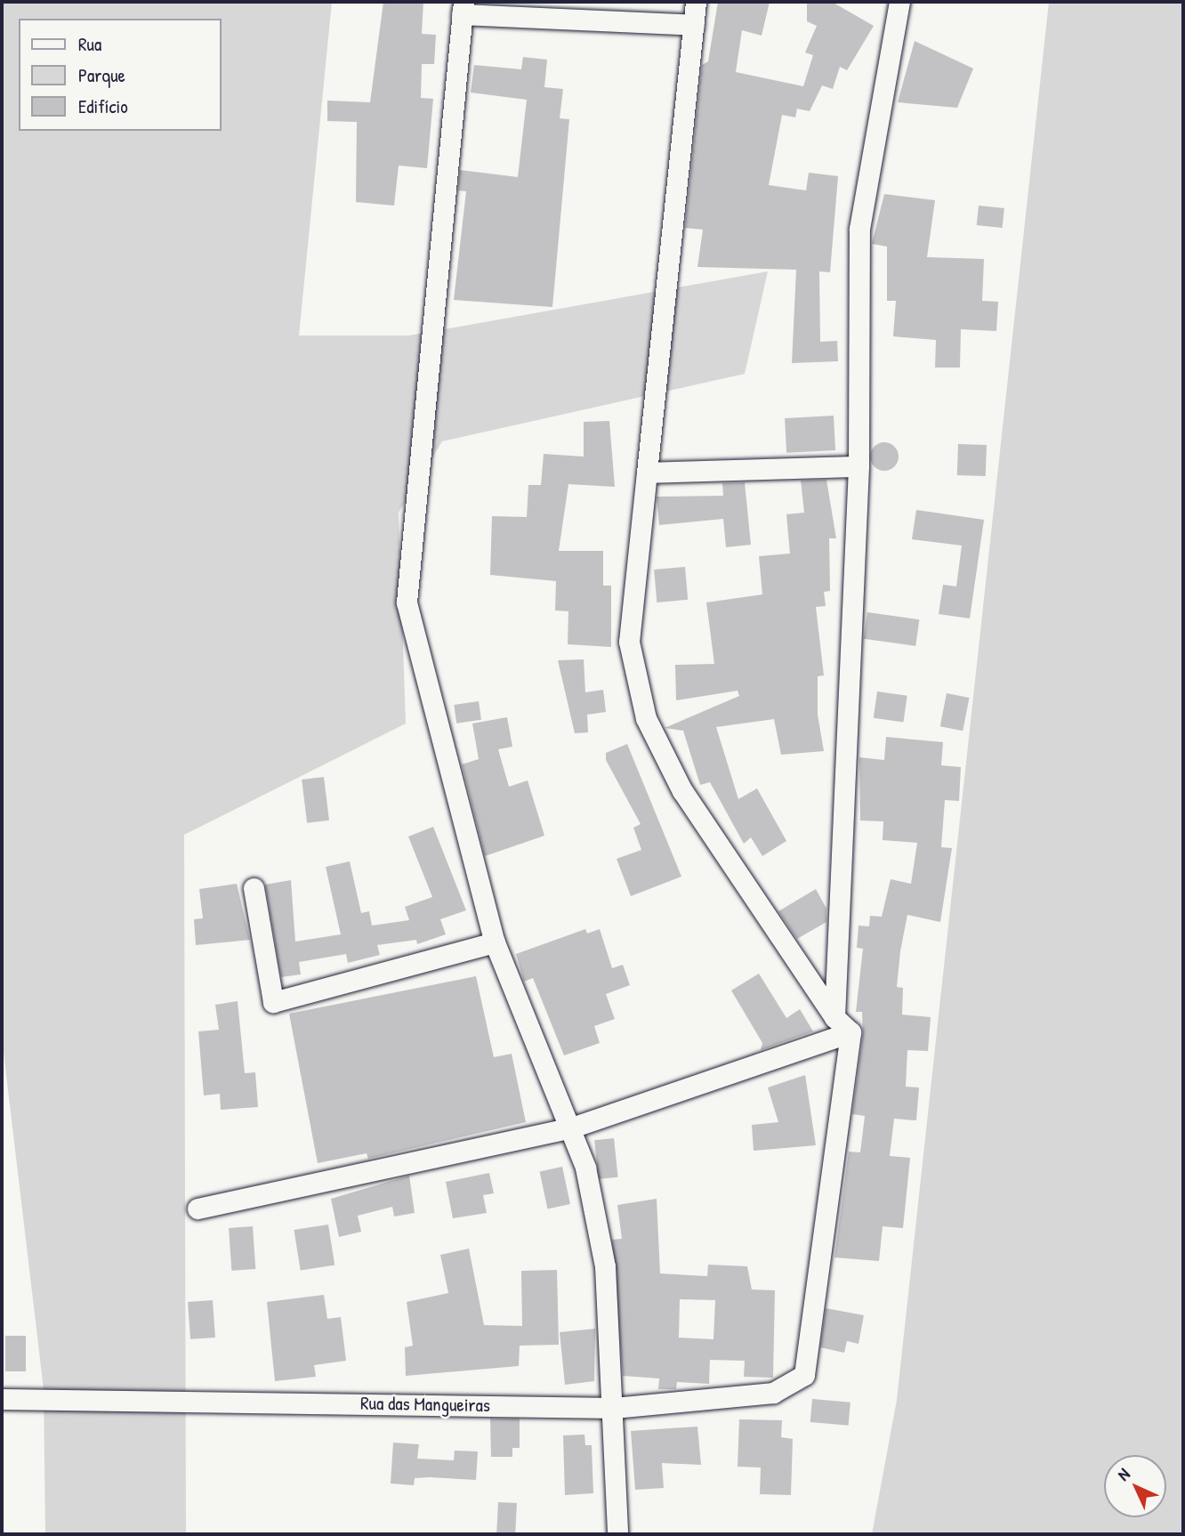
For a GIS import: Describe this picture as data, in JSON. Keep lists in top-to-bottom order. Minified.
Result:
{"streets":{"street":["Rua das Mangueiras"]},"legend":["Rua","Parque","Edifício"],"north":"top left"}
